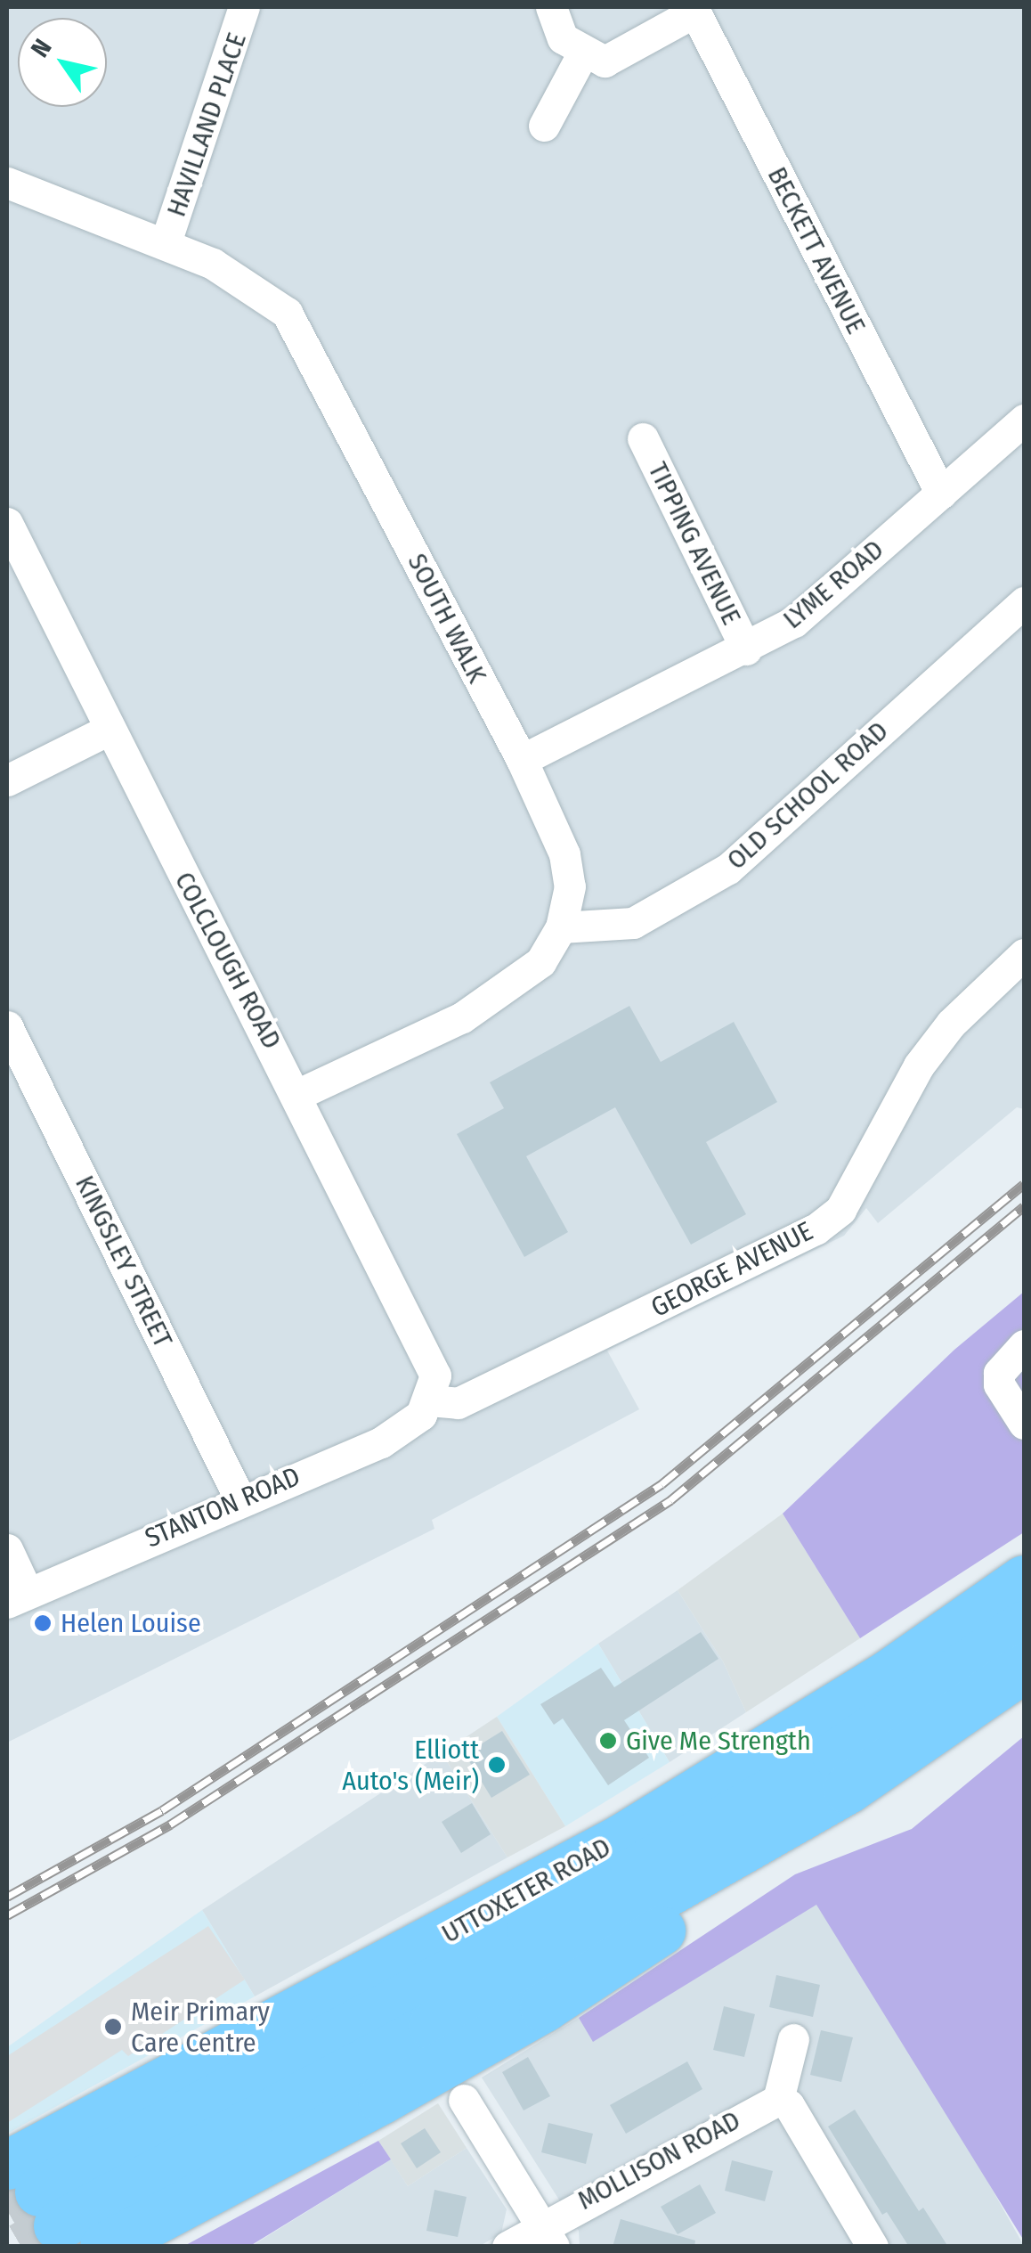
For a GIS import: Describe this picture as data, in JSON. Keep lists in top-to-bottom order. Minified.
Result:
{"streets":{"highway":["UTTOXETER ROAD"],"street":["HAVILLAND PLACE","BECKETT AVENUE","TIPPING AVENUE","LYME ROAD","SOUTH WALK","OLD SCHOOL ROAD","COLCLOUGH ROAD","KINGSLEY STREET","GEORGE AVENUE","STANTON ROAD","MOLLISON ROAD"]},"crossings":[["HAVILLAND PLACE","SOUTH WALK"],["BECKETT AVENUE","LYME ROAD"],["TIPPING AVENUE","LYME ROAD"],["LYME ROAD","SOUTH WALK"],["SOUTH WALK","OLD SCHOOL ROAD"],["SOUTH WALK","COLCLOUGH ROAD"],["COLCLOUGH ROAD","GEORGE AVENUE"],["COLCLOUGH ROAD","STANTON ROAD"],["KINGSLEY STREET","STANTON ROAD"],["GEORGE AVENUE","STANTON ROAD"]],"places":["Helen Louise","Give Me Strength","Elliott Auto's (Meir)","Meir Primary Care Centre"],"north":"top left"}
